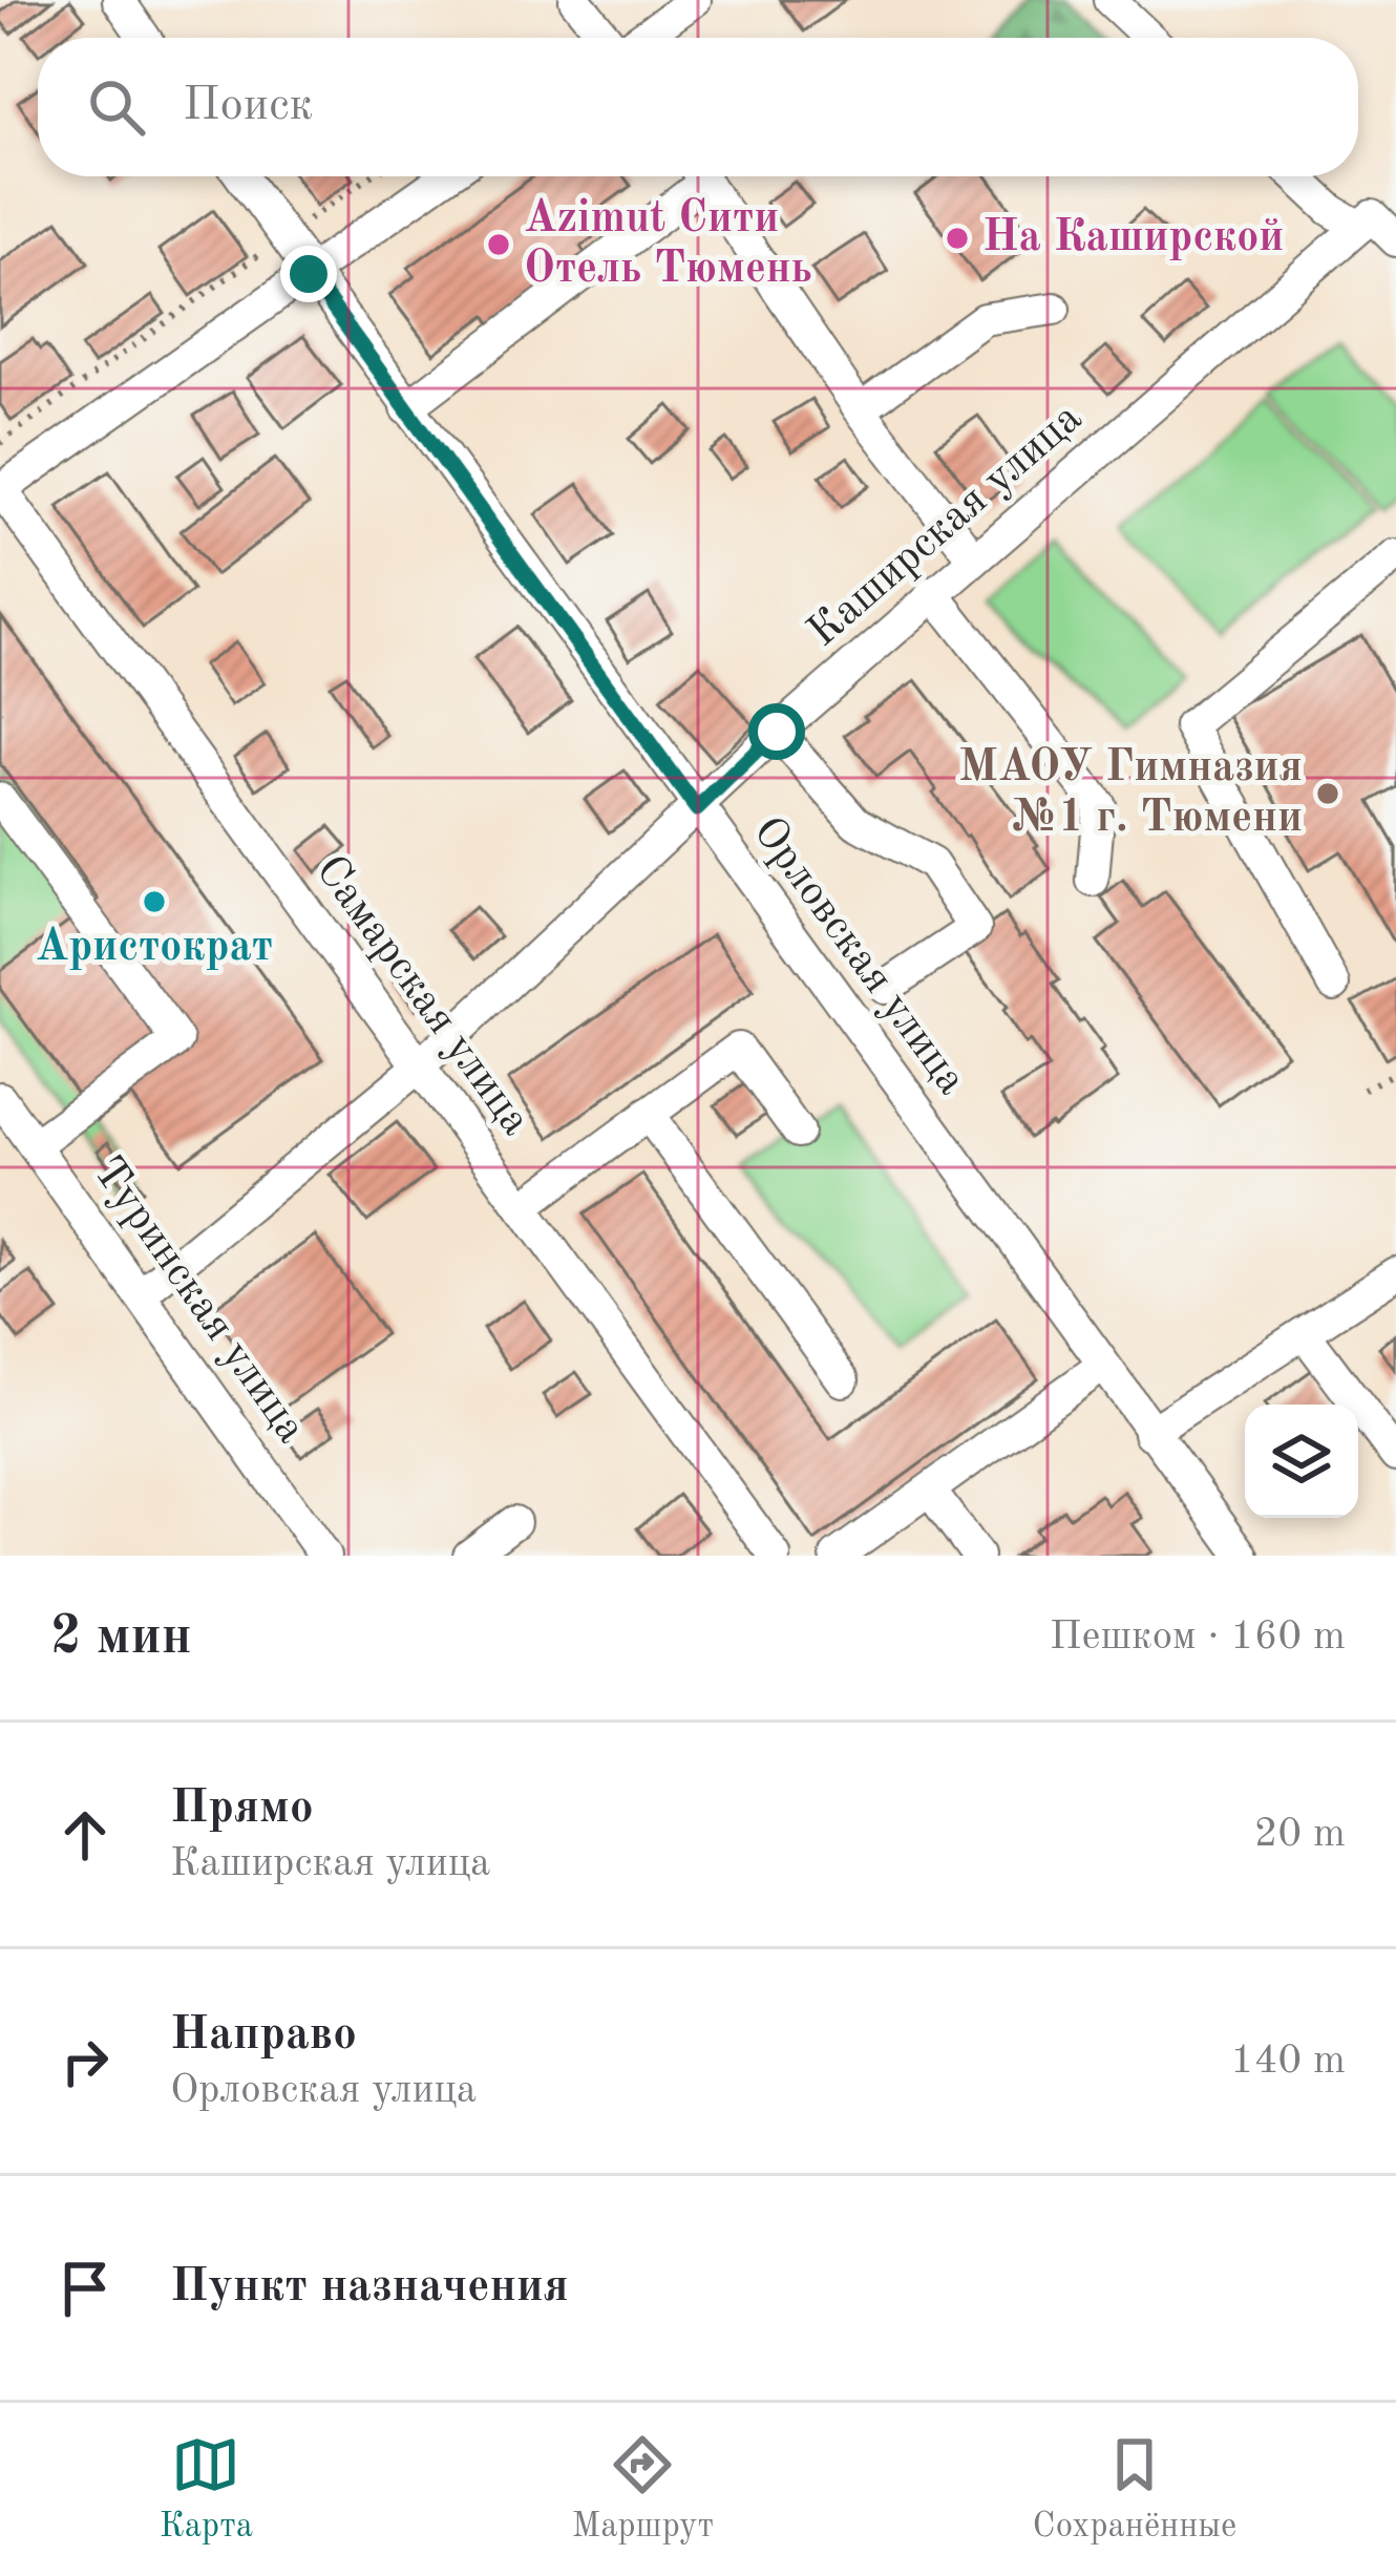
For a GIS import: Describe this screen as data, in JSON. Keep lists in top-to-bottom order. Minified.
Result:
{"streets":{"street":["Каширская улица","Орловская улица","Самарская улица","Туринская улица"]},"crossings":[["Каширская улица","Орловская улица"],["Каширская улица","Самарская улица"],["Каширская улица","Туринская улица"]],"places":["На Каширской","Azimut Сити Отель Тюмень","МАОУ Гимназия №1 г. Тюмени","Аристократ"],"page":{"search":"Поиск","heading":["2 мин","Пешком · 160 m"],"list":[["Прямо","Каширская улица","20 m"],["Направо","Орловская улица","140 m"],"Пункт назначения"],"nav":["Карта","Маршрут","Сохранённые"]}}
